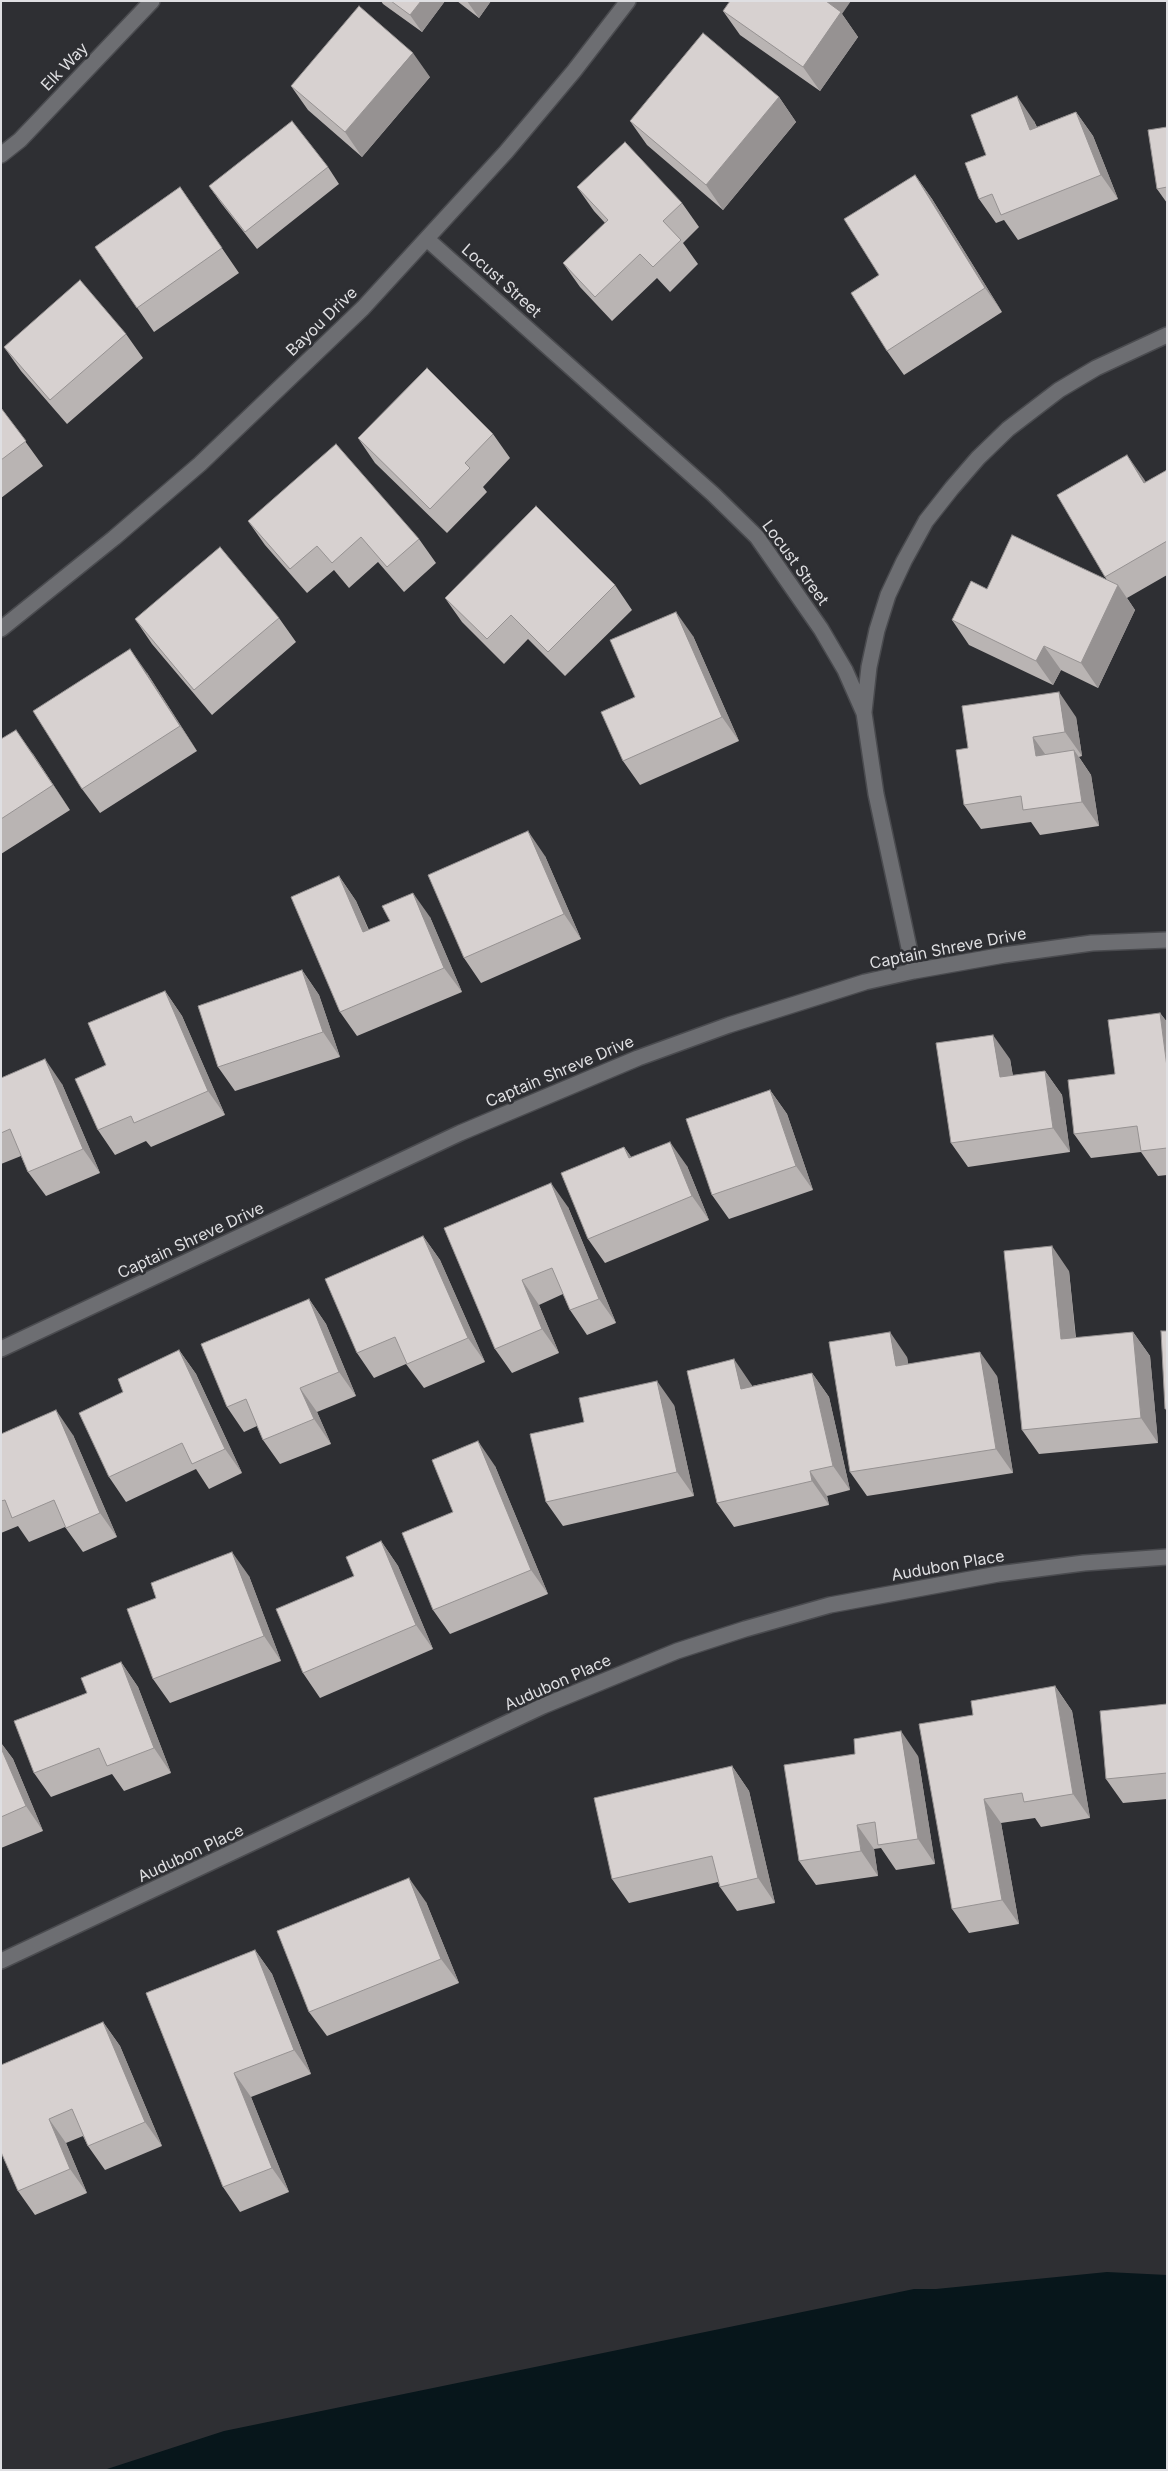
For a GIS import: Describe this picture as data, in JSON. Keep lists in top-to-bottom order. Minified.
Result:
{"streets":{"street":["Elk Way","Locust Street","Bayou Drive","Captain Shreve Drive","Audubon Place"]},"crossings":[["Locust Street","Bayou Drive"],["Locust Street","Captain Shreve Drive"]]}
